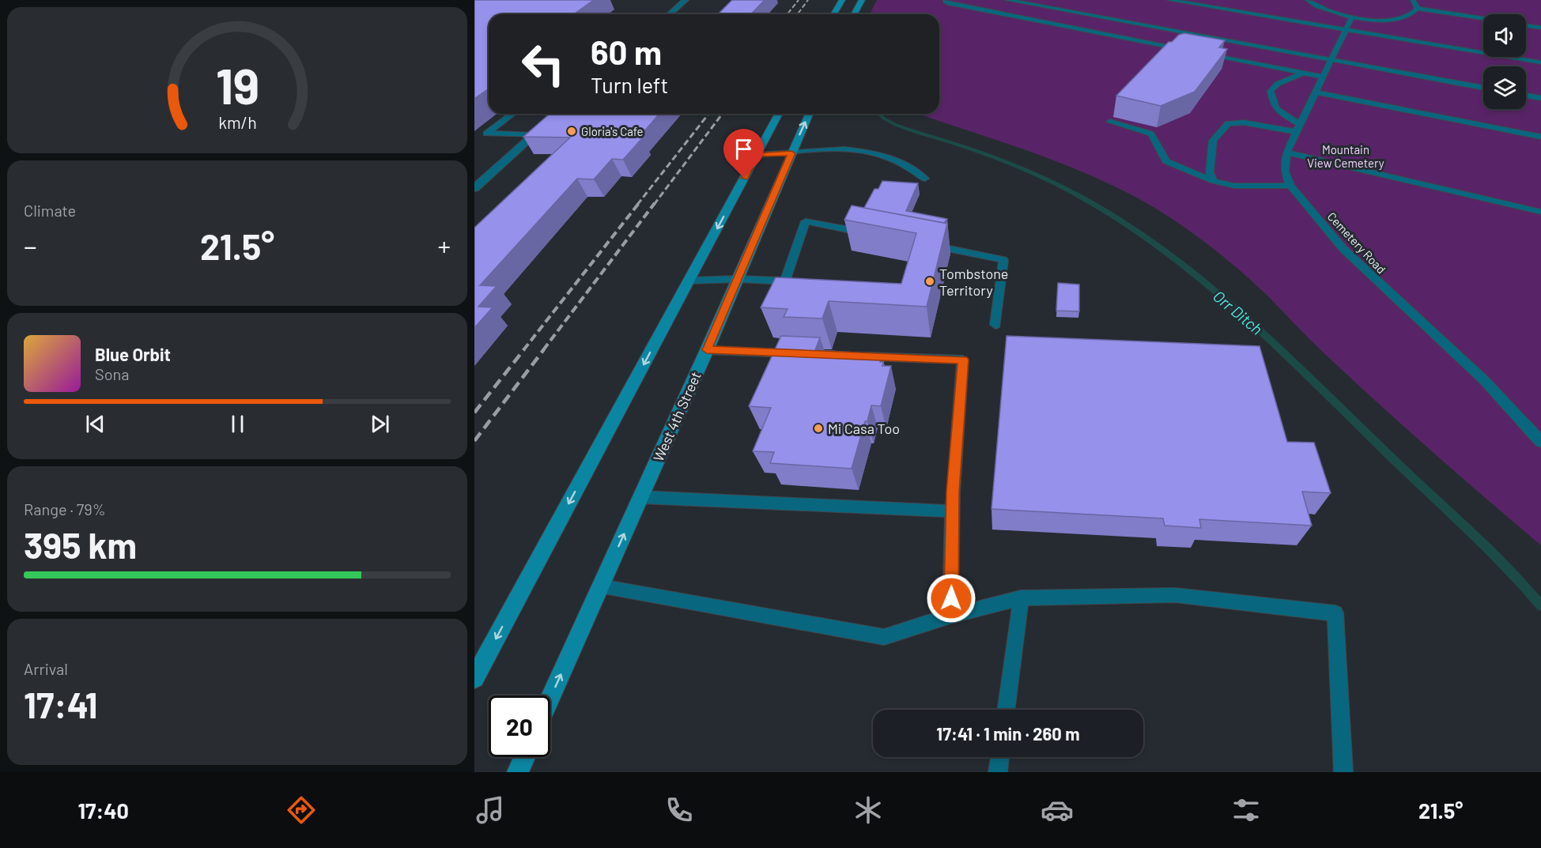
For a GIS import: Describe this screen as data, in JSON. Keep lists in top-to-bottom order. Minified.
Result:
{"streets":{"main road":["West 4th Street"],"lane":["Cemetery Road"]},"water":["Orr Ditch"],"parks":["Mountain View Cemetery"],"places":["Gloria's Cafe","Tombstone Territory","Mi Casa Too"],"page":{"turn":["60 m","Turn left"],"tile":["Climate",["Range · 79%","395 km"],["Arrival","17:41"]],"heat":["−","21.5°","+"],"song":["Blue Orbit","Sona"],"limit":"20","trip":"17:41 · 1 min · 260 m","tabs":["17:40","21.5°"],"gauge":["19","km/h"]}}
